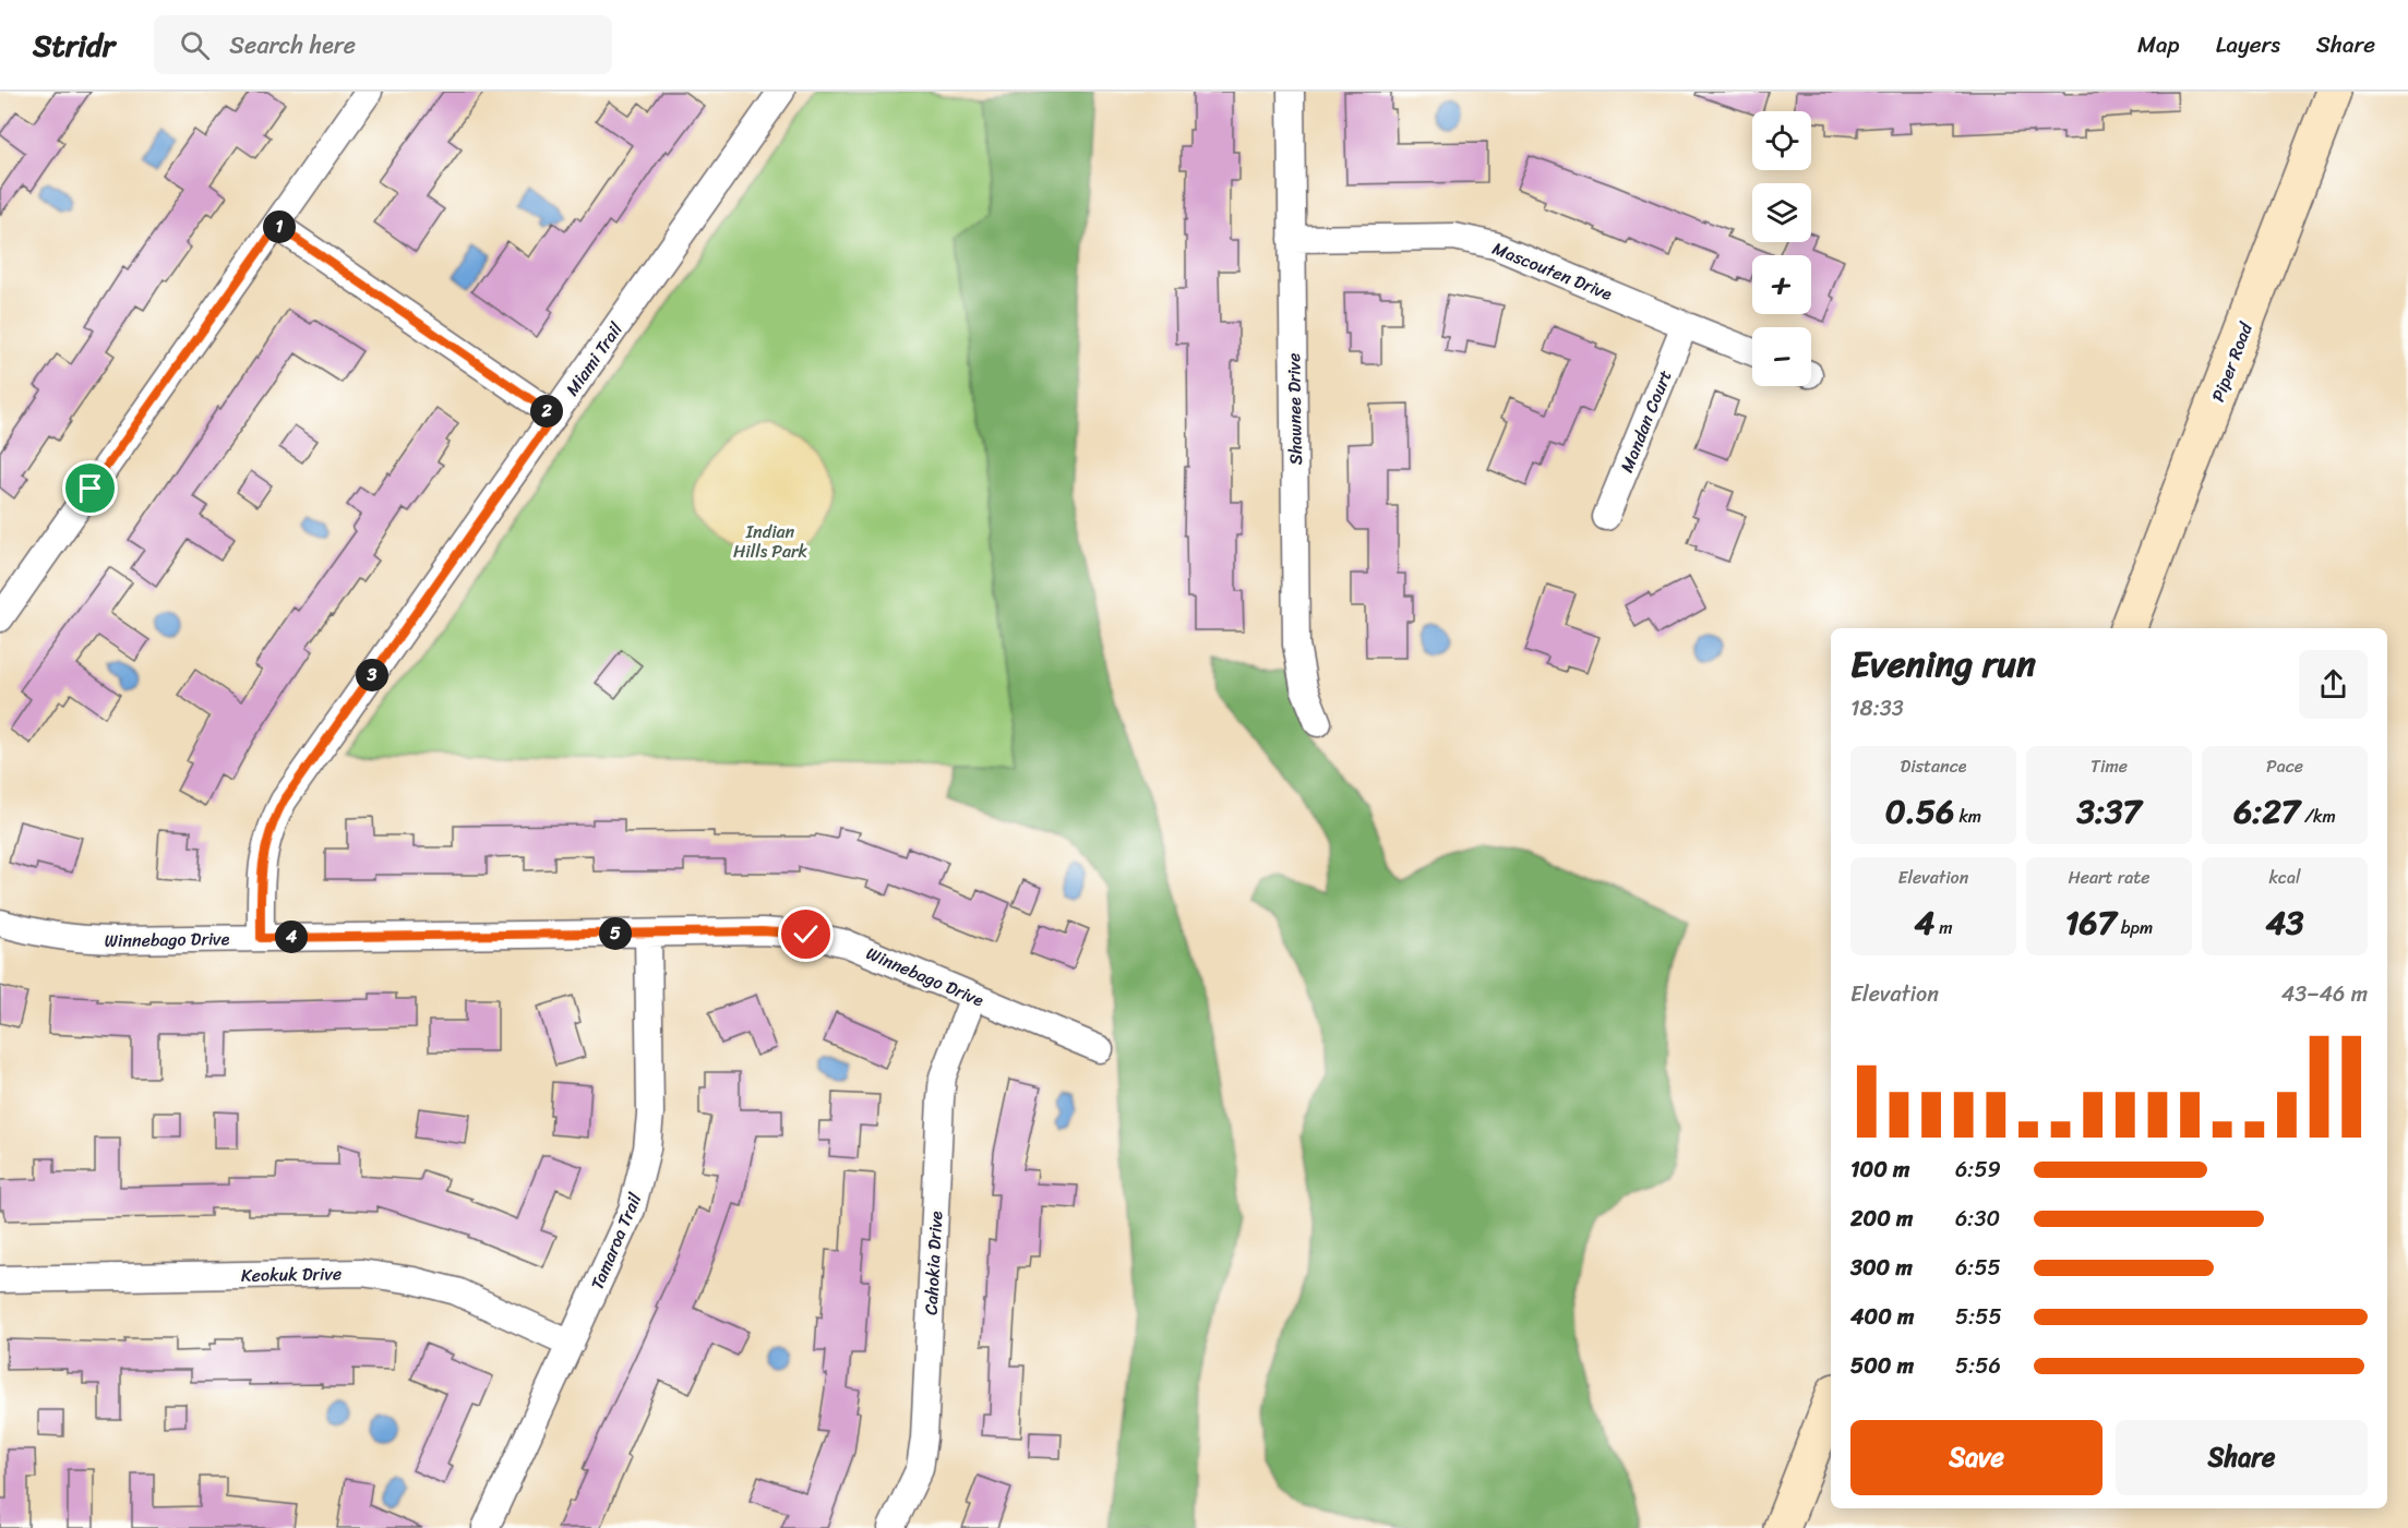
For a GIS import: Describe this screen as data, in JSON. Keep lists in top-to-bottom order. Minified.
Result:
{"streets":{"street":["Mascouten Drive","Miami Trail","Piper Road","Shawnee Drive","Mandan Court","Winnebago Drive","Tamaroa Trail","Cahokia Drive","Keokuk Drive"]},"crossings":[["Mascouten Drive","Shawnee Drive"],["Mascouten Drive","Mandan Court"],["Miami Trail","Winnebago Drive"],["Winnebago Drive","Tamaroa Trail"],["Winnebago Drive","Cahokia Drive"],["Tamaroa Trail","Keokuk Drive"]],"parks":["Indian Hills Park"],"page":{"header":"Stridr","search":"Search here","nav":["Map","Layers","Share"],"map_buttons":["+","−"],"pins":["1","2","3","5","4"],"heading":["Evening run","18:33"],"stats":[["Distance","0.56 km"],["Time","3:37"],["Pace","6:27 /km"],["Elevation","4 m"],["Heart rate","167 bpm"],["kcal","43"]],"chart":["Elevation","43–46 m"],"list":[{"name":"100 m","note":"6:59"},{"name":"200 m","note":"6:30"},{"name":"300 m","note":"6:55"},{"name":"400 m","note":"5:55"},{"name":"500 m","note":"5:56"}],"buttons":["Save","Share"]}}
